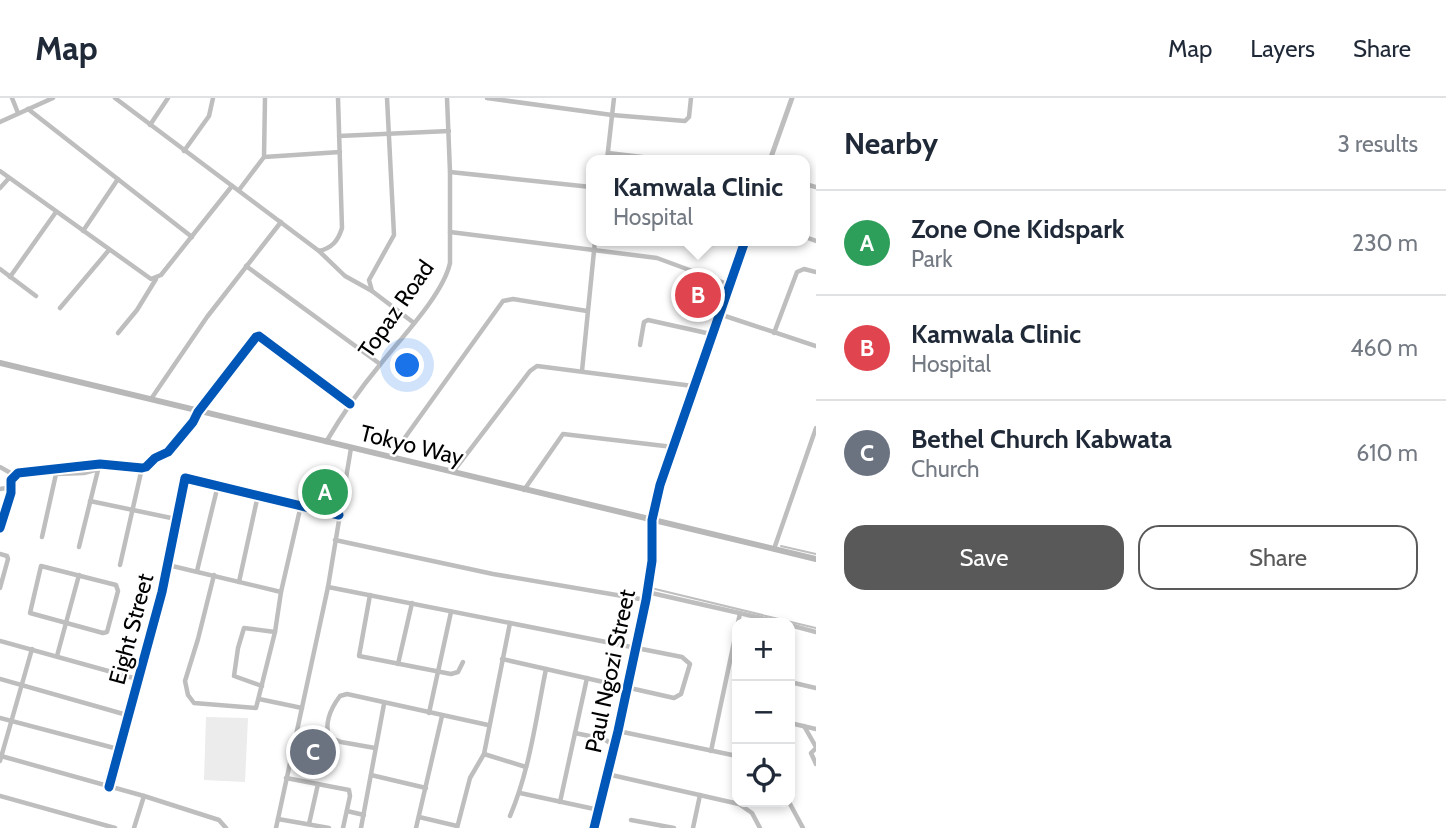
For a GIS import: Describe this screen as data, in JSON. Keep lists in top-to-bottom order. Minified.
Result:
{"streets":{"main road":["Tokyo Way"],"street":["Topaz Road","Eight Street","Paul Ngozi Street"]},"crossings":[["Topaz Road","Tokyo Way"],["Tokyo Way","Paul Ngozi Street"]],"page":{"header":"Map","nav":["Map","Layers","Share"],"heading":["Nearby","3 results"],"popup":["Kamwala Clinic","Hospital"],"list":[{"mark":"A","name":"Zone One Kidspark","note":"Park","value":"230 m"},{"mark":"B","name":"Kamwala Clinic","note":"Hospital","value":"460 m"},{"mark":"C","name":"Bethel Church Kabwata","note":"Church","value":"610 m"}],"pins":["B","A","C"],"buttons":["Save","Share"],"map_buttons":["+","−"]}}
